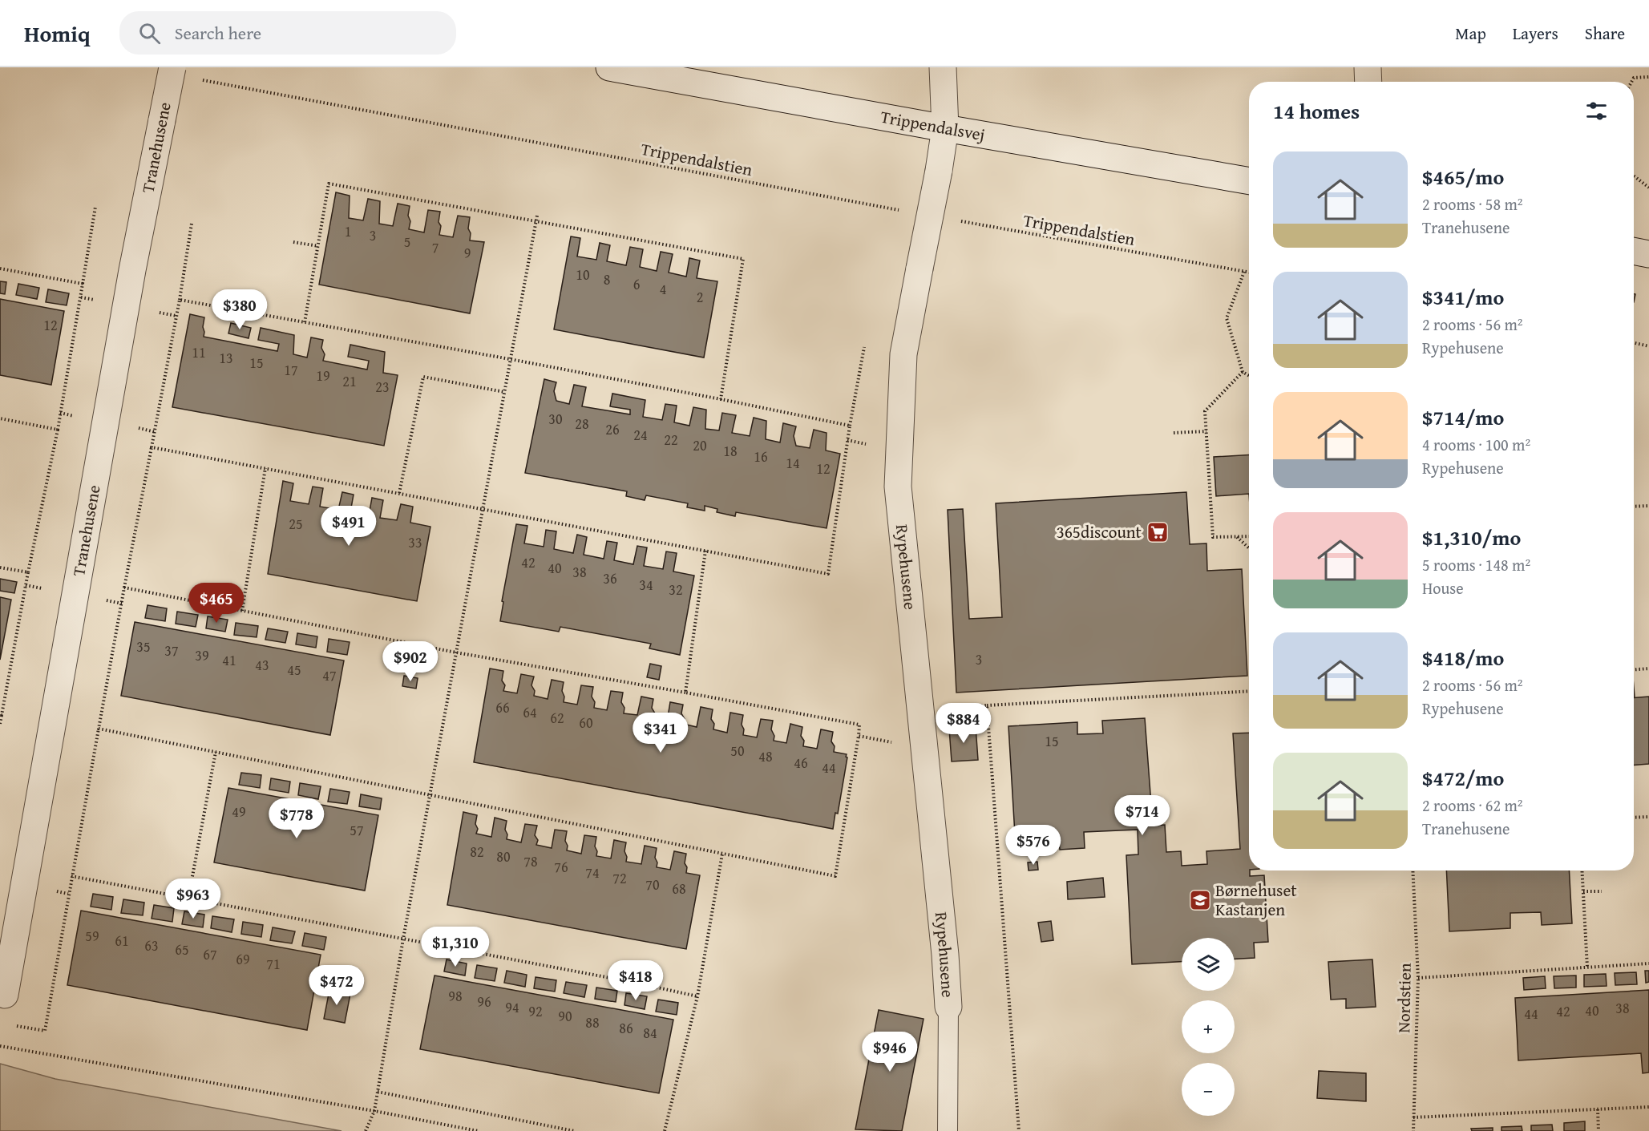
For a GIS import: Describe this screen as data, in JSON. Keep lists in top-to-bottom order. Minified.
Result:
{"streets":{"street":["Trippendalsvej","Tranehusene","Rypehusene"],"path":["Trippendalstien","Nordstien"]},"crossings":[["Trippendalsvej","Rypehusene"]],"places":{"supermarket":["365discount"],"school or university":["Børnehuset Kastanjen"]},"house_numbers":["1","3","5","7","9","10","8","6","4","2","12","11","13","15","17","19","21","23","30","28","26","24","22","20","18","16","14","12","25","33","42","40","38","36","34","32","35","37","39","3","41","43","45","47","66","64","62","60","15","50","48","46","44","49","57","82","80","78","76","74","72","70","68","59","61","63","65","67","69","71","98","96","94","38","40","92","42","44","90","88","86","84"],"page":{"header":"Homiq","search":"Search here","nav":["Map","Layers","Share"],"heading":"14 homes","list":[{"name":"$465/mo","note":"2 rooms · 58 m² · Tranehusene"},{"name":"$341/mo","note":"2 rooms · 56 m² · Rypehusene"},{"name":"$714/mo","note":"4 rooms · 100 m² · Rypehusene"},{"name":"$1,310/mo","note":"5 rooms · 148 m² · House"},{"name":"$418/mo","note":"2 rooms · 56 m² · Rypehusene"},{"name":"$472/mo","note":"2 rooms · 62 m² · Tranehusene"}],"price":["$380","$491","$465","$902","$884","$341","$714","$778","$576","$963","$1,310","$418","$472","$946"],"map_buttons":["+","−"]}}
